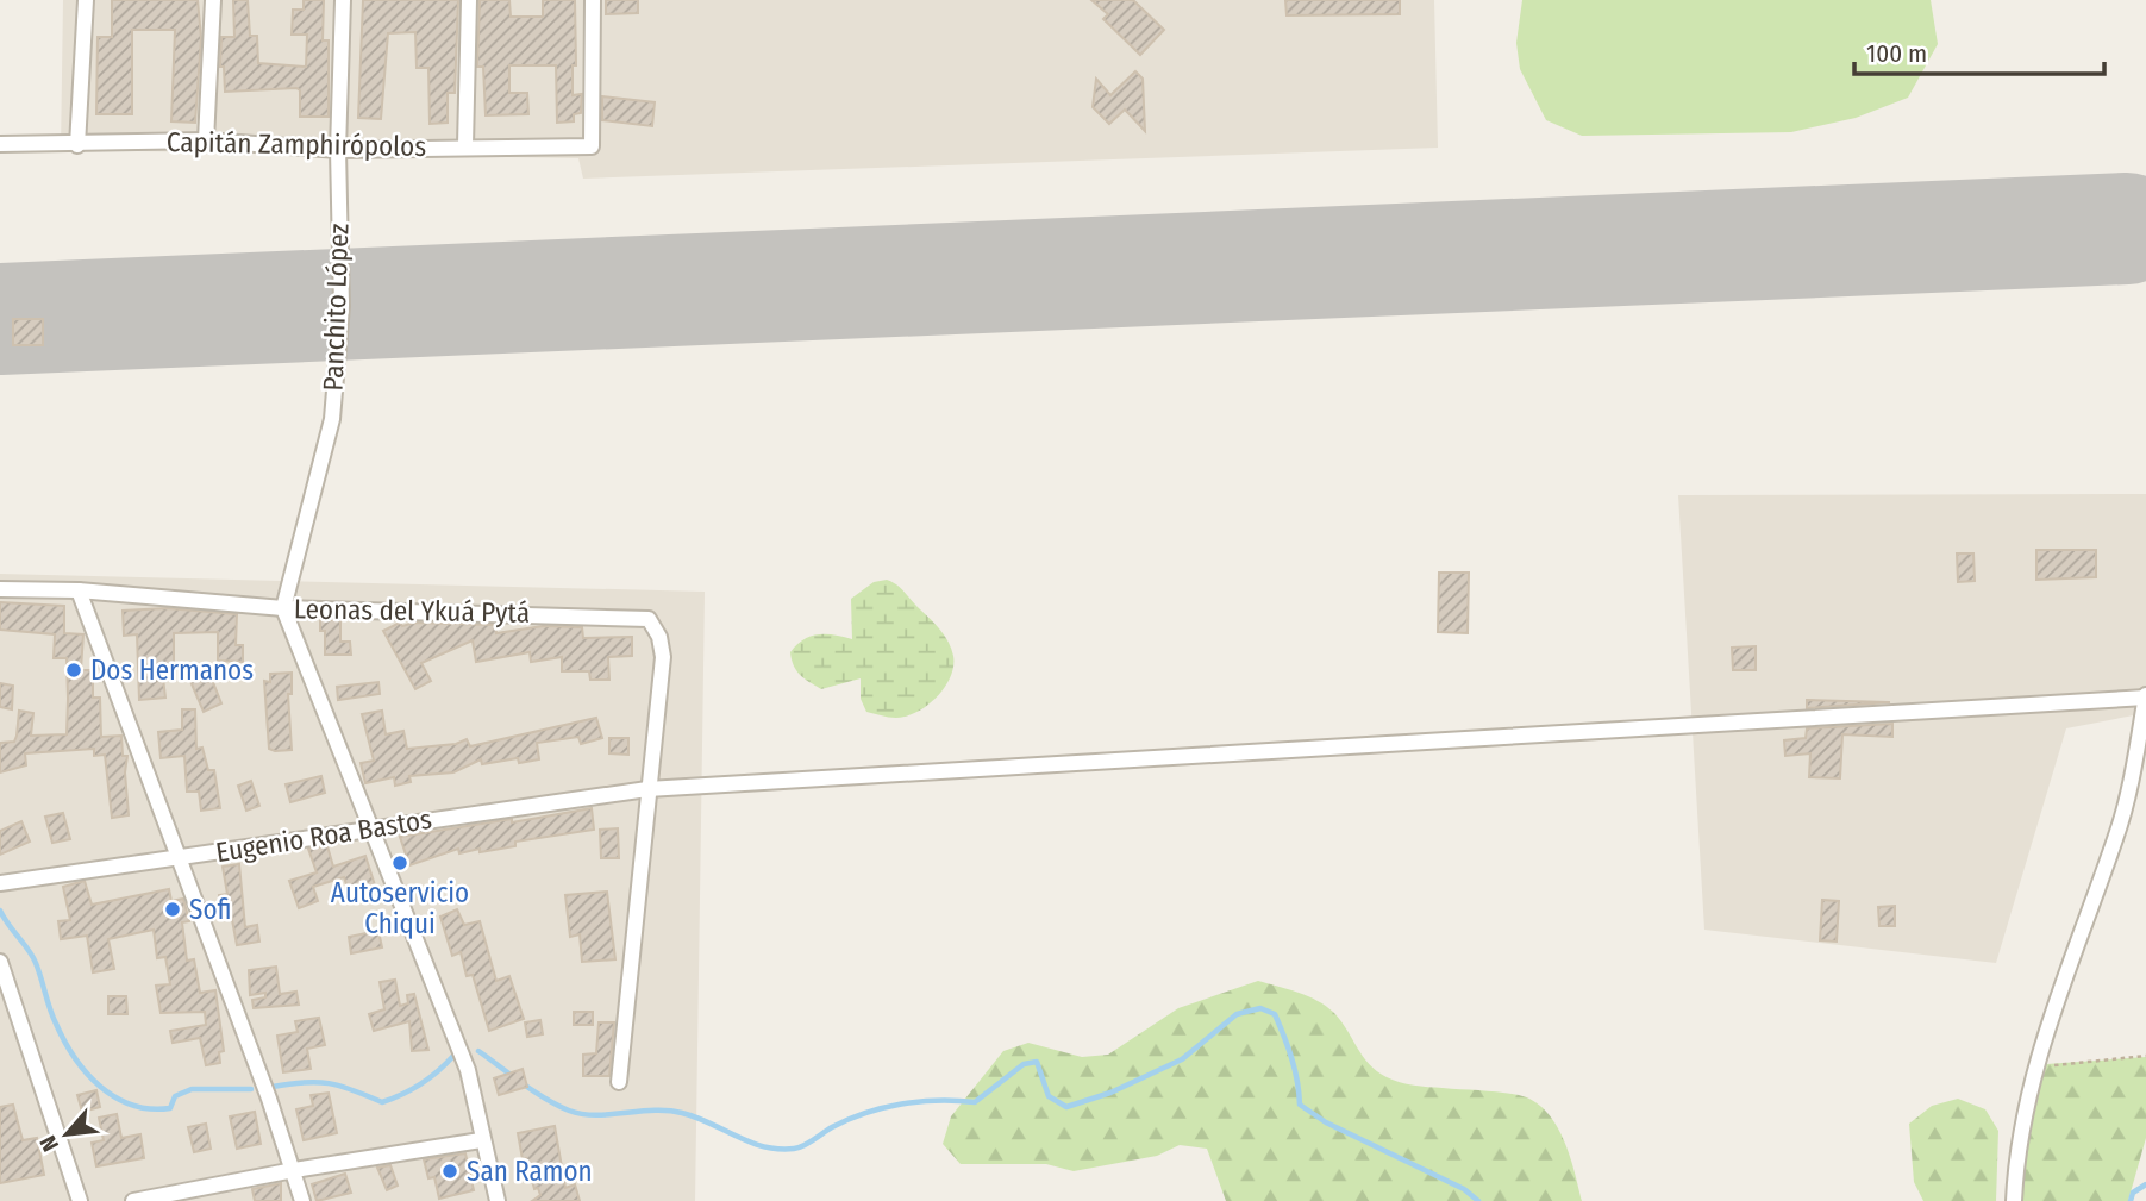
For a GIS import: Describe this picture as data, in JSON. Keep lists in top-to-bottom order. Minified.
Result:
{"streets":{"street":["Capitán Zamphirópolos","Panchito López","Leonas del Ykuá Pytá","Eugenio Roa Bastos"]},"crossings":[["Capitán Zamphirópolos","Panchito López"],["Panchito López","Leonas del Ykuá Pytá"],["Leonas del Ykuá Pytá","Eugenio Roa Bastos"]],"places":["Dos Hermanos","Autoservicio Chiqui","Sofi","San Ramon"],"scale_bar":"100 m","north":"bottom left"}
